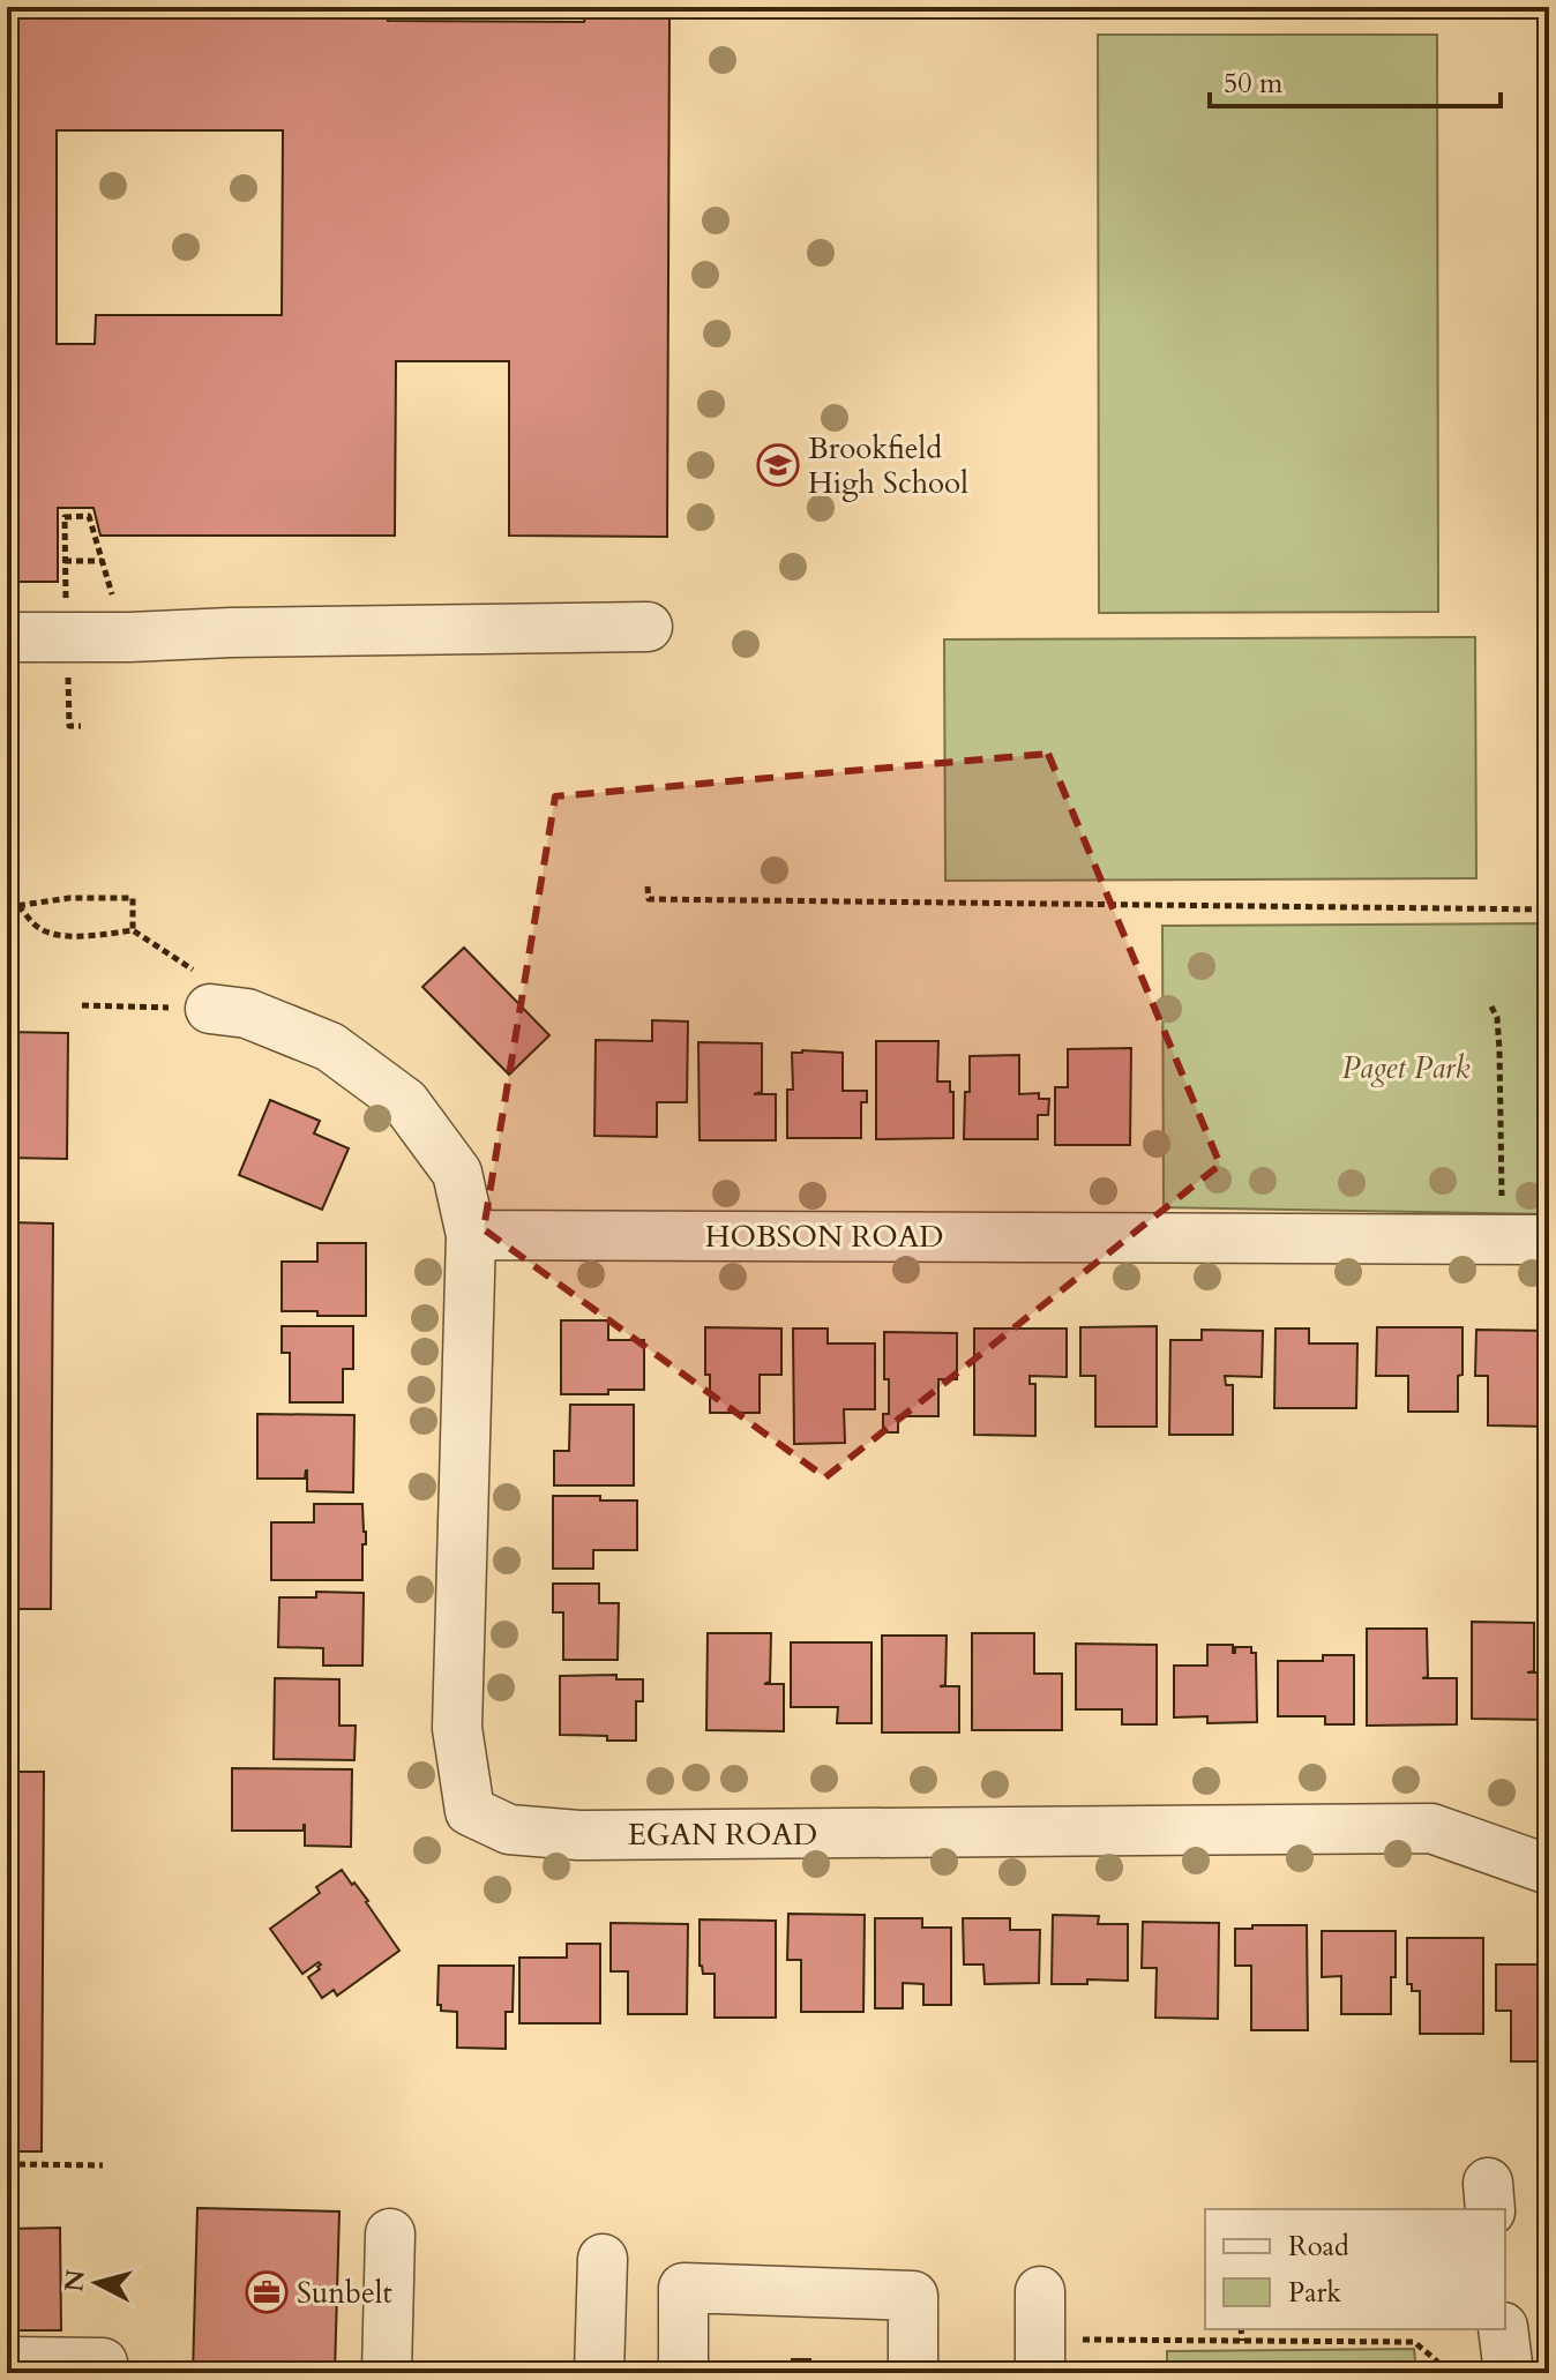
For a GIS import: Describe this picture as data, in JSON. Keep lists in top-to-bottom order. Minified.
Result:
{"streets":{"street":["HOBSON ROAD","EGAN ROAD"]},"crossings":[["HOBSON ROAD","EGAN ROAD"]],"parks":["Paget Park"],"places":{"school or university":["Brookfield High School"],"office":["Sunbelt"]},"legend":["Road","Park"],"scale_bar":"50 m","north":"left"}
